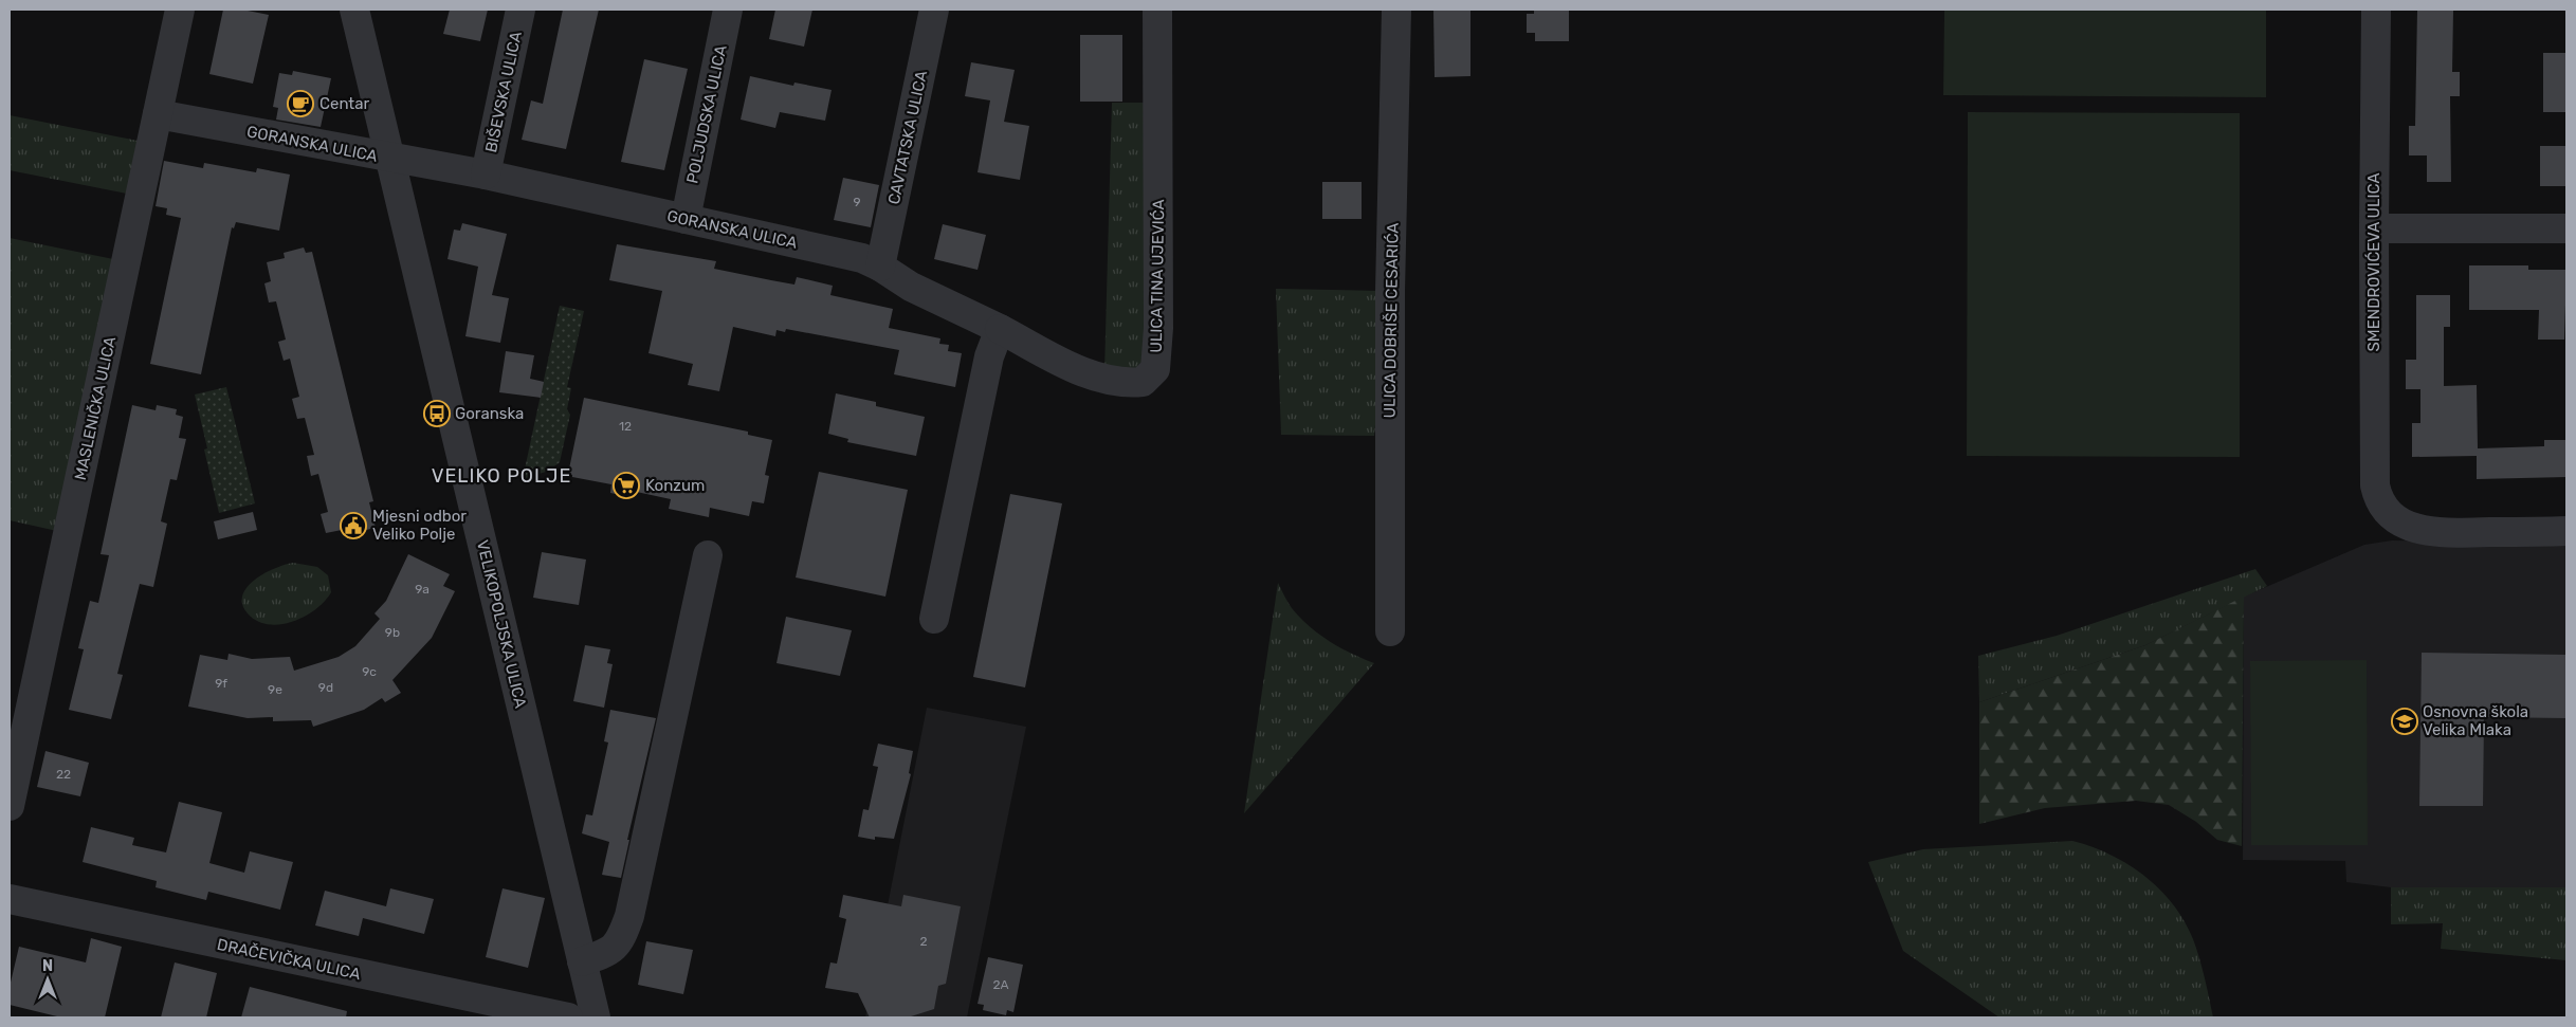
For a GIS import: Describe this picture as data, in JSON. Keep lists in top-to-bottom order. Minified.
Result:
{"streets":{"street":["BIŠEVSKA ULICA","POLJUDSKA ULICA","CAVTATSKA ULICA","GORANSKA ULICA","SMENDROVIĆEVA ULICA","ULICA TINA UJEVIĆA","ULICA DOBRIŠE CESARIĆA","MASLENIČKA ULICA","VELIKOPOLJSKA ULICA","DRAČEVIČKA ULICA"]},"crossings":[["BIŠEVSKA ULICA","GORANSKA ULICA"],["POLJUDSKA ULICA","GORANSKA ULICA"],["CAVTATSKA ULICA","GORANSKA ULICA"],["GORANSKA ULICA","ULICA TINA UJEVIĆA"],["GORANSKA ULICA","MASLENIČKA ULICA"],["GORANSKA ULICA","VELIKOPOLJSKA ULICA"]],"districts":["VELIKO POLJE"],"places":{"cafe":["Centar"],"bus stop":["Goranska"],"supermarket":["Konzum"],"public building":["Mjesni odbor Veliko Polje"],"school or university":["Osnovna škola Velika Mlaka"]},"house_numbers":["9","12","9a","9b","9c","9f","9d","9e","22","2","2A"],"north":"top"}
